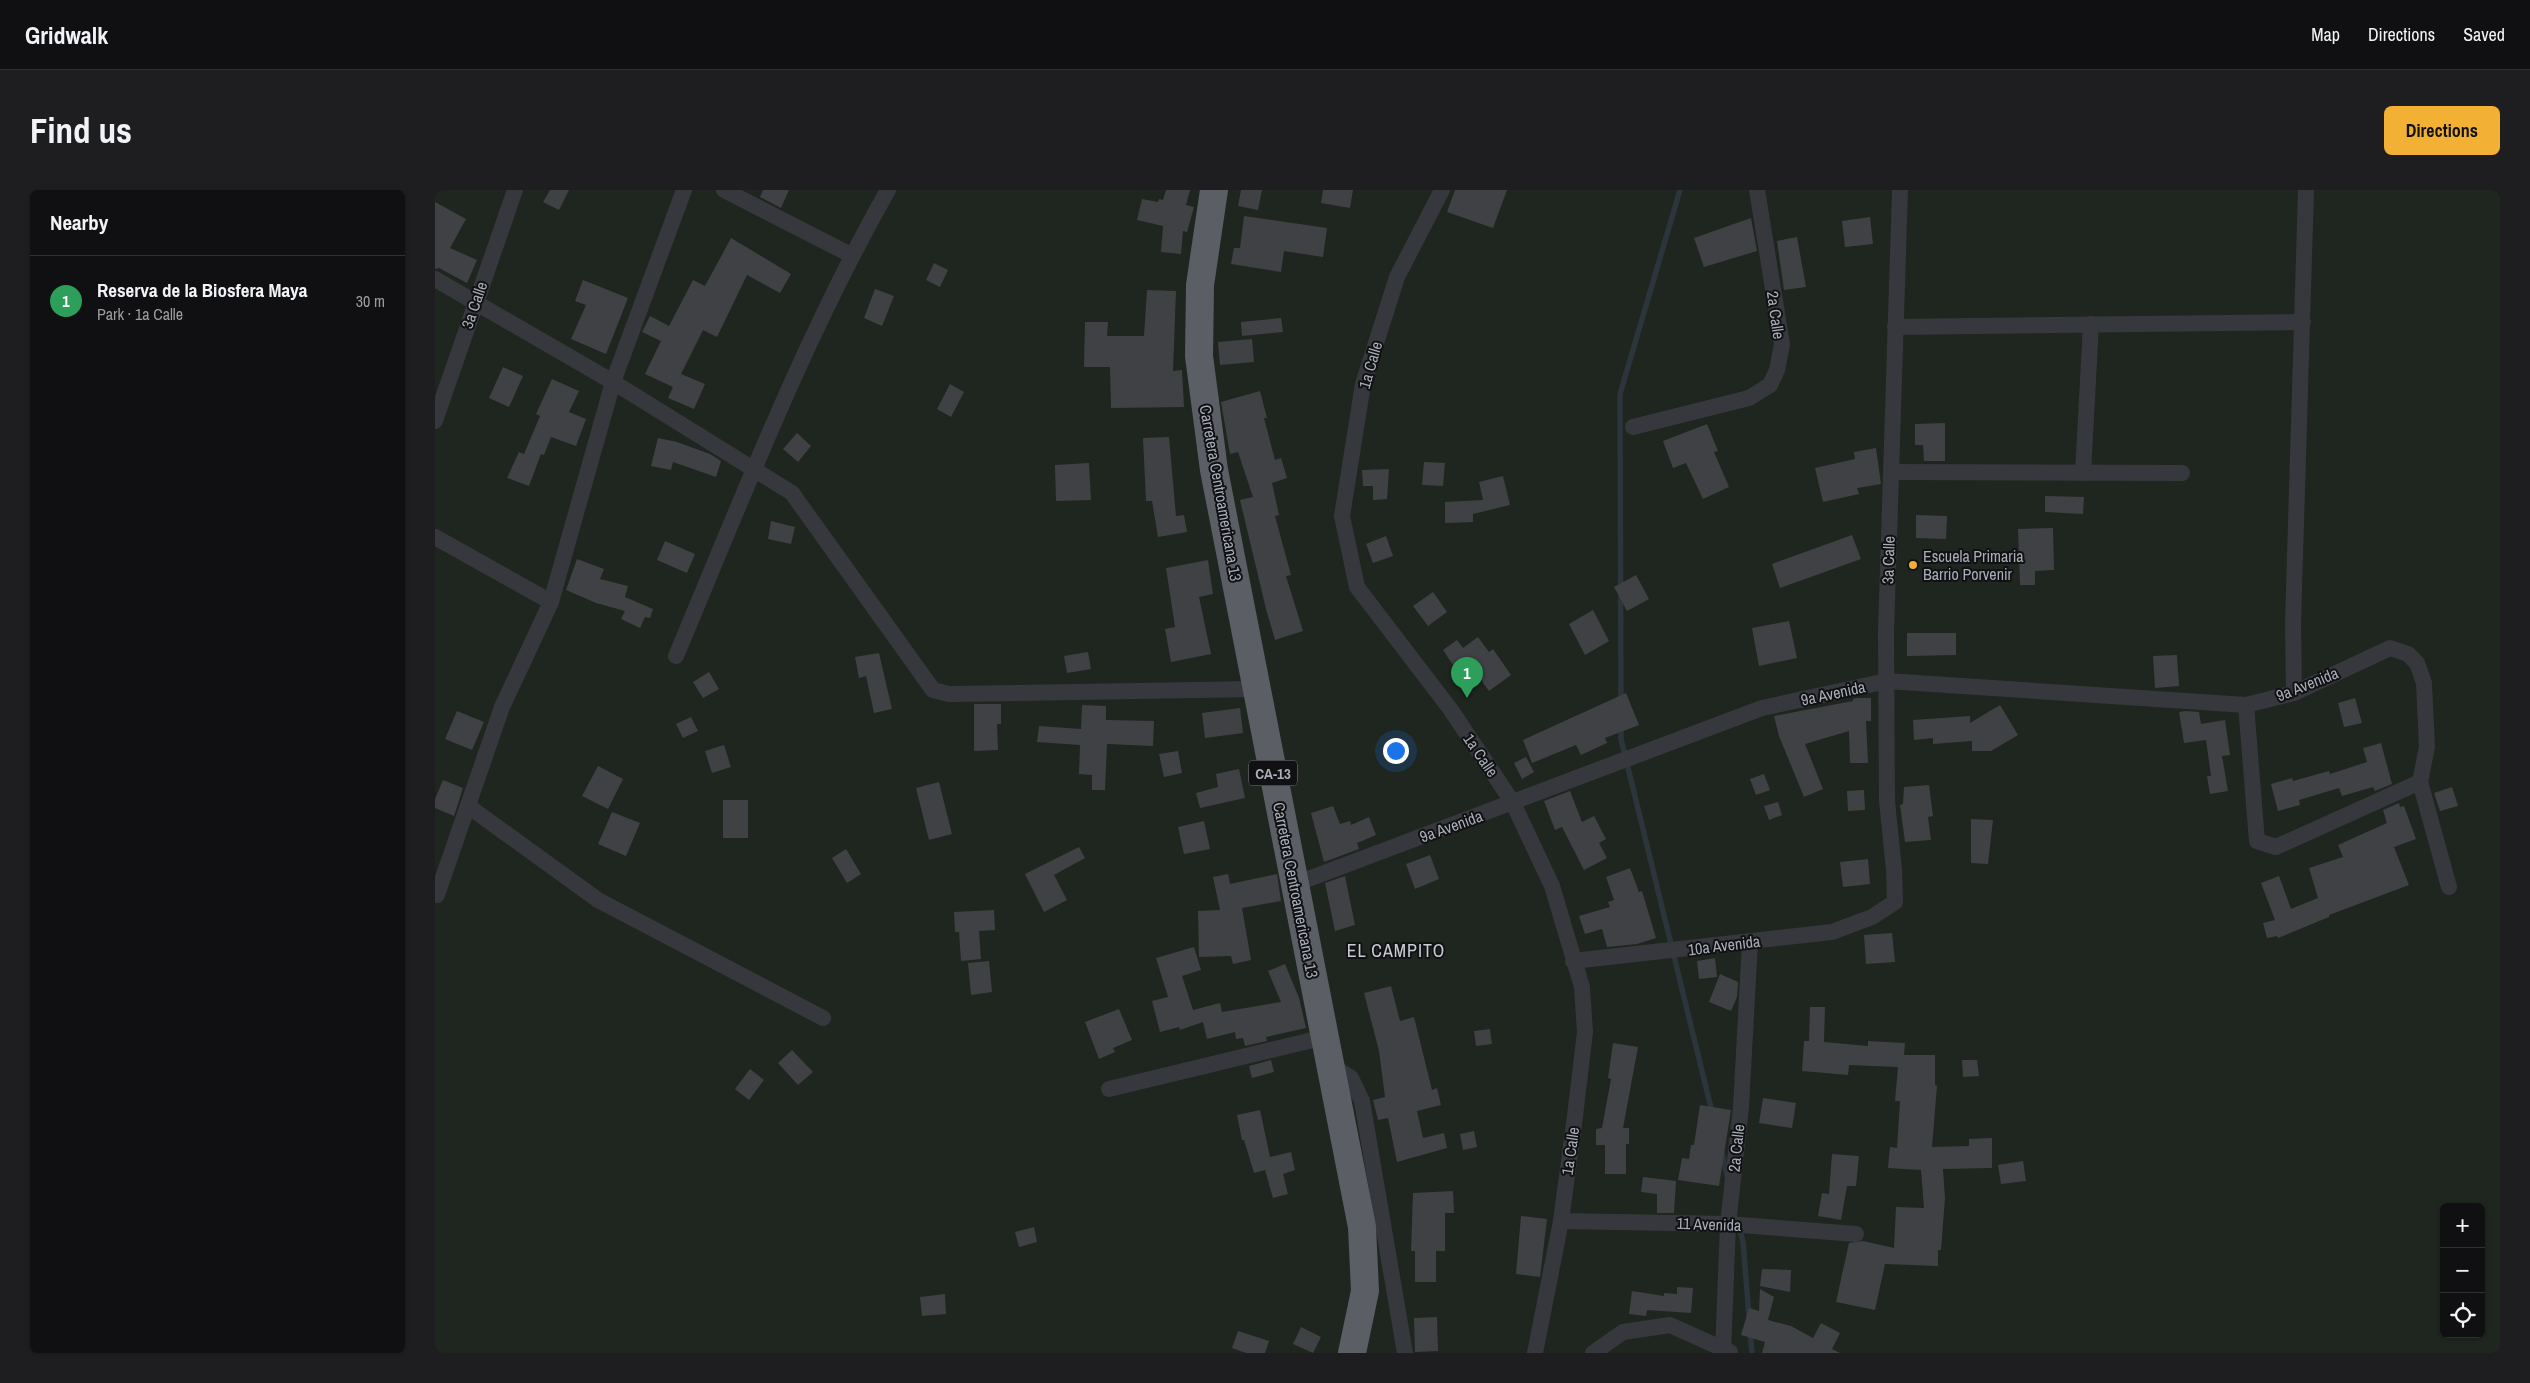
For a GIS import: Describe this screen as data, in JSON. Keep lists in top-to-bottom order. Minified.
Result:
{"streets":{"highway":["Carretera Centroamericana 13","CA-13"],"street":["3a Calle","2a Calle","1a Calle","9a Avenida","10a Avenida","11 Avenida"]},"crossings":[["3a Calle","9a Avenida"],["3a Calle","10a Avenida"],["2a Calle","10a Avenida"],["2a Calle","11 Avenida"],["1a Calle","9a Avenida"],["1a Calle","10a Avenida"],["1a Calle","11 Avenida"],["Carretera Centroamericana 13","9a Avenida"]],"districts":["EL CAMPITO"],"places":["Escuela Primaria Barrio Porvenir"],"page":{"header":"Gridwalk","nav":["Map","Directions","Saved"],"buttons":"Directions","title":"Find us","heading":"Nearby","list":[{"mark":"1","name":"Reserva de la Biosfera Maya","note":"Park · 1a Calle","value":"30 m"}],"pins":"1","map_buttons":["+","−"]}}
